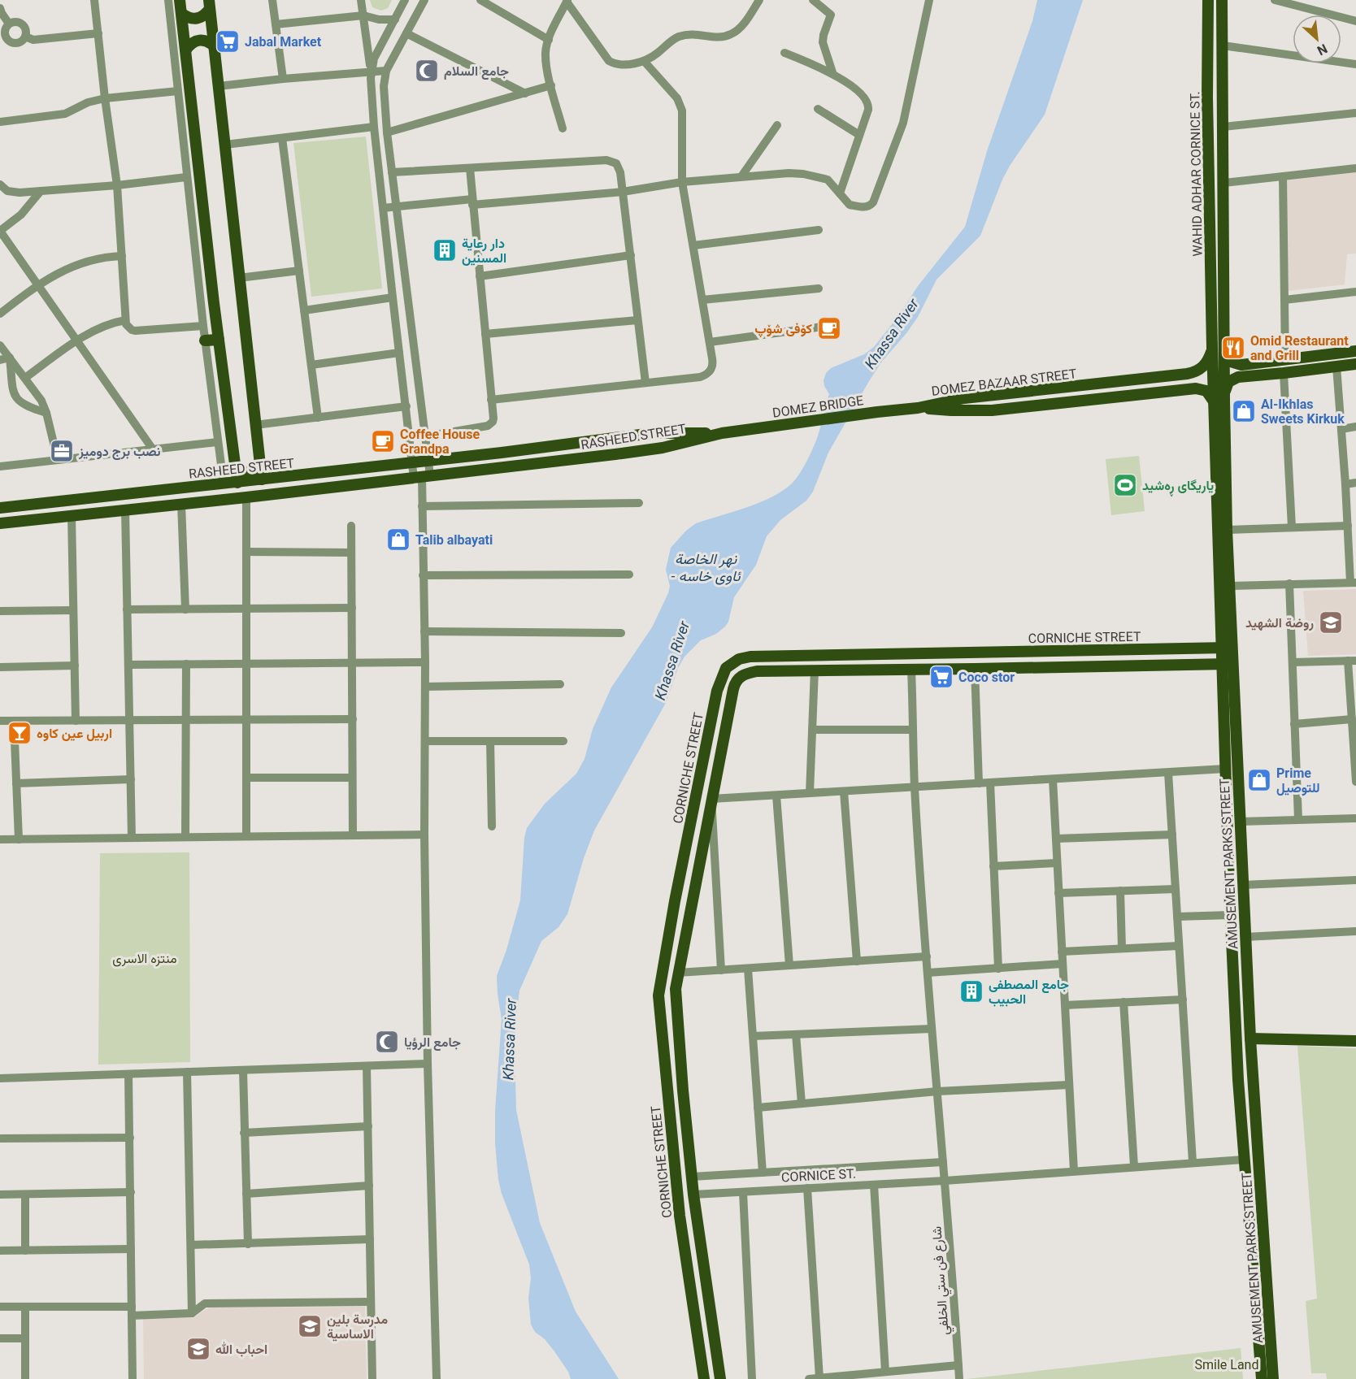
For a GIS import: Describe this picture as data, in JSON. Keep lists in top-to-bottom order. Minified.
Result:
{"streets":{"main road":["WAHID ADHAR CORNICE ST.","DOMEZ BAZAAR STREET","DOMEZ BRIDGE","RASHEED STREET","CORNICHE STREET","AMUSEMENT PARKS STREET"],"street":["CORNICE ST.","شارع فن ستي الخلفي"]},"crossings":[["WAHID ADHAR CORNICE ST.","DOMEZ BAZAAR STREET"],["WAHID ADHAR CORNICE ST.","AMUSEMENT PARKS STREET"],["DOMEZ BAZAAR STREET","DOMEZ BRIDGE"],["DOMEZ BAZAAR STREET","AMUSEMENT PARKS STREET"],["DOMEZ BRIDGE","RASHEED STREET"],["CORNICHE STREET","AMUSEMENT PARKS STREET"],["AMUSEMENT PARKS STREET","CORNICE ST."],["CORNICE ST.","شارع فن ستي الخلفي"]],"water":["Khassa River","نهر الخاصة - ئاوی خاسە"],"parks":["منتزه الاسرى","Smile Land"],"places":{"supermarket":["Jabal Market","Coco stor"],"mosque":["جامع السلام","جامع الرؤيا"],"building":["دار رعاية المسنين","جامع المصطفى الحبيب"],"cafe":["کۆفی شۆپ","Coffee House Grandpa"],"restaurant":["Omid Restaurant and Grill"],"shop":["Al-Ikhlas Sweets Kirkuk","Talib albayati","Prime للتوصيل"],"office":["نصب برج دوميز"],"sports":["یاریگای ڕەشید"],"school or university":["روضة الشهيد","مدرسة بلين الاساسية","احباب الله"],"bar":["اربيل عين كاوه"]},"north":"bottom right"}
